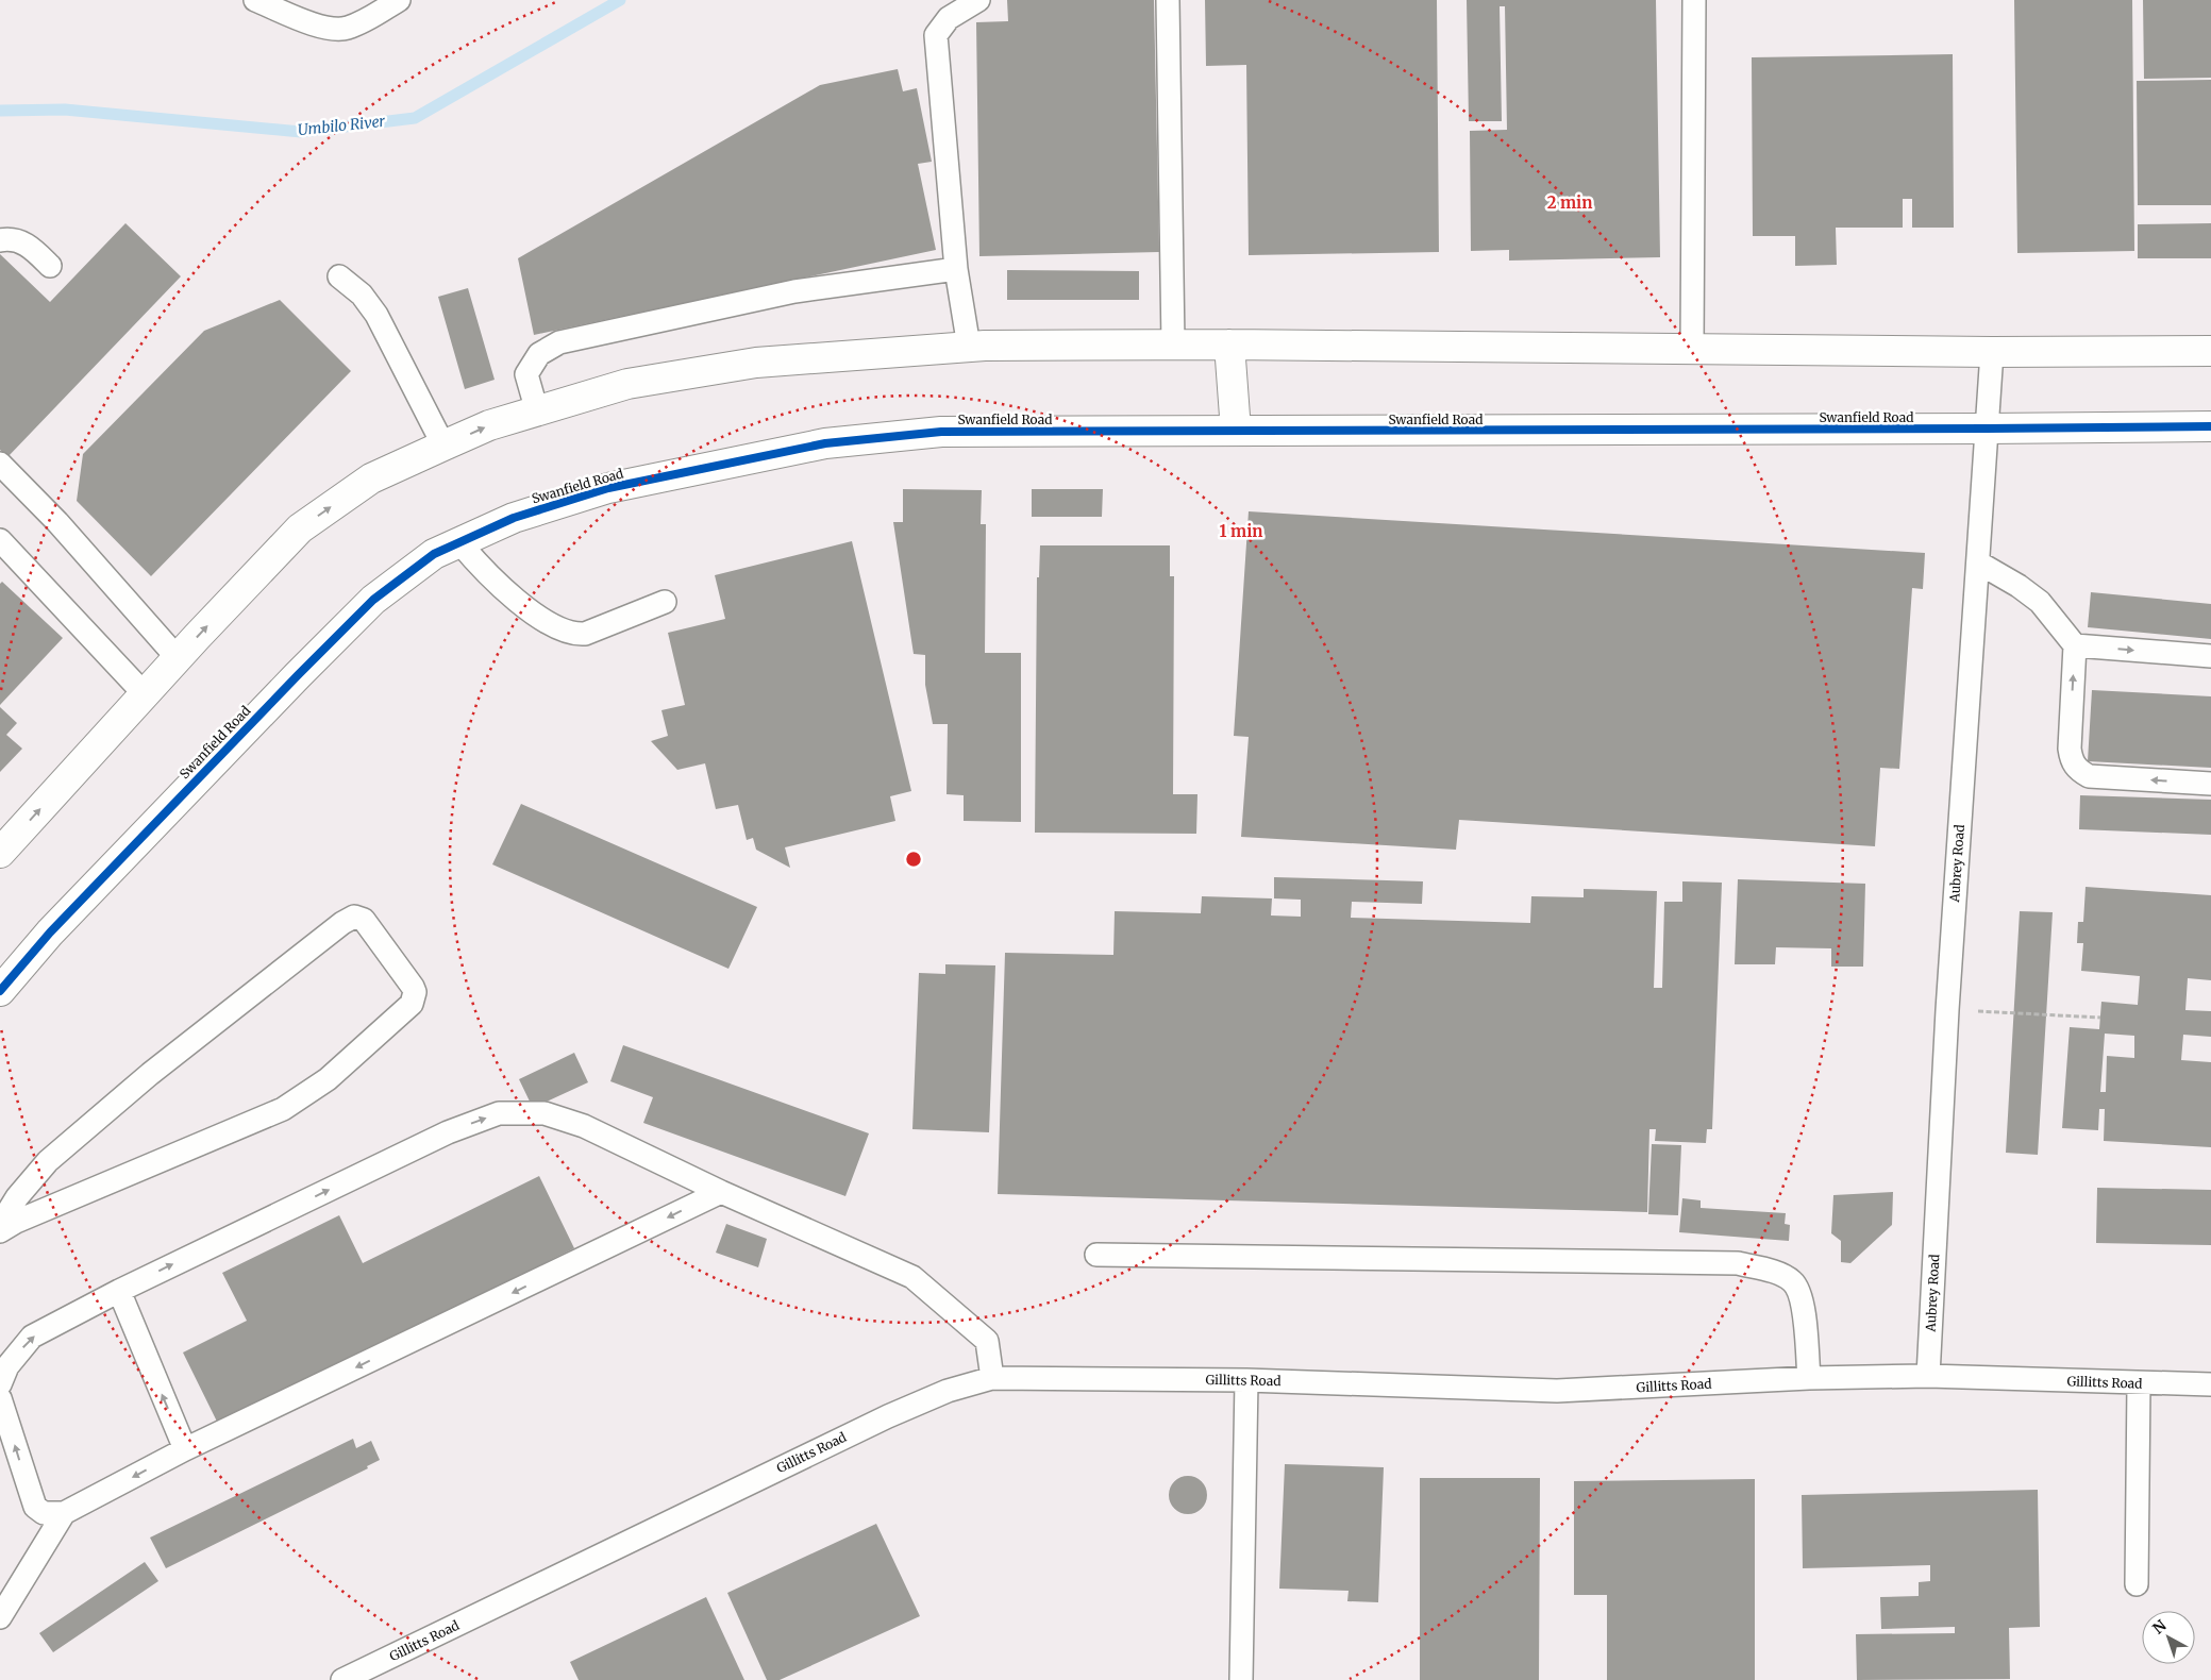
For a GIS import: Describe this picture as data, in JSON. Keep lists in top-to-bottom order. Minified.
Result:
{"streets":{"street":["Swanfield Road"],"lane":["Aubrey Road","Gillitts Road"]},"crossings":[["Swanfield Road","Aubrey Road"],["Aubrey Road","Gillitts Road"]],"water":["Umbilo River"],"north":"top left","rings":["2 min","1 min"]}
